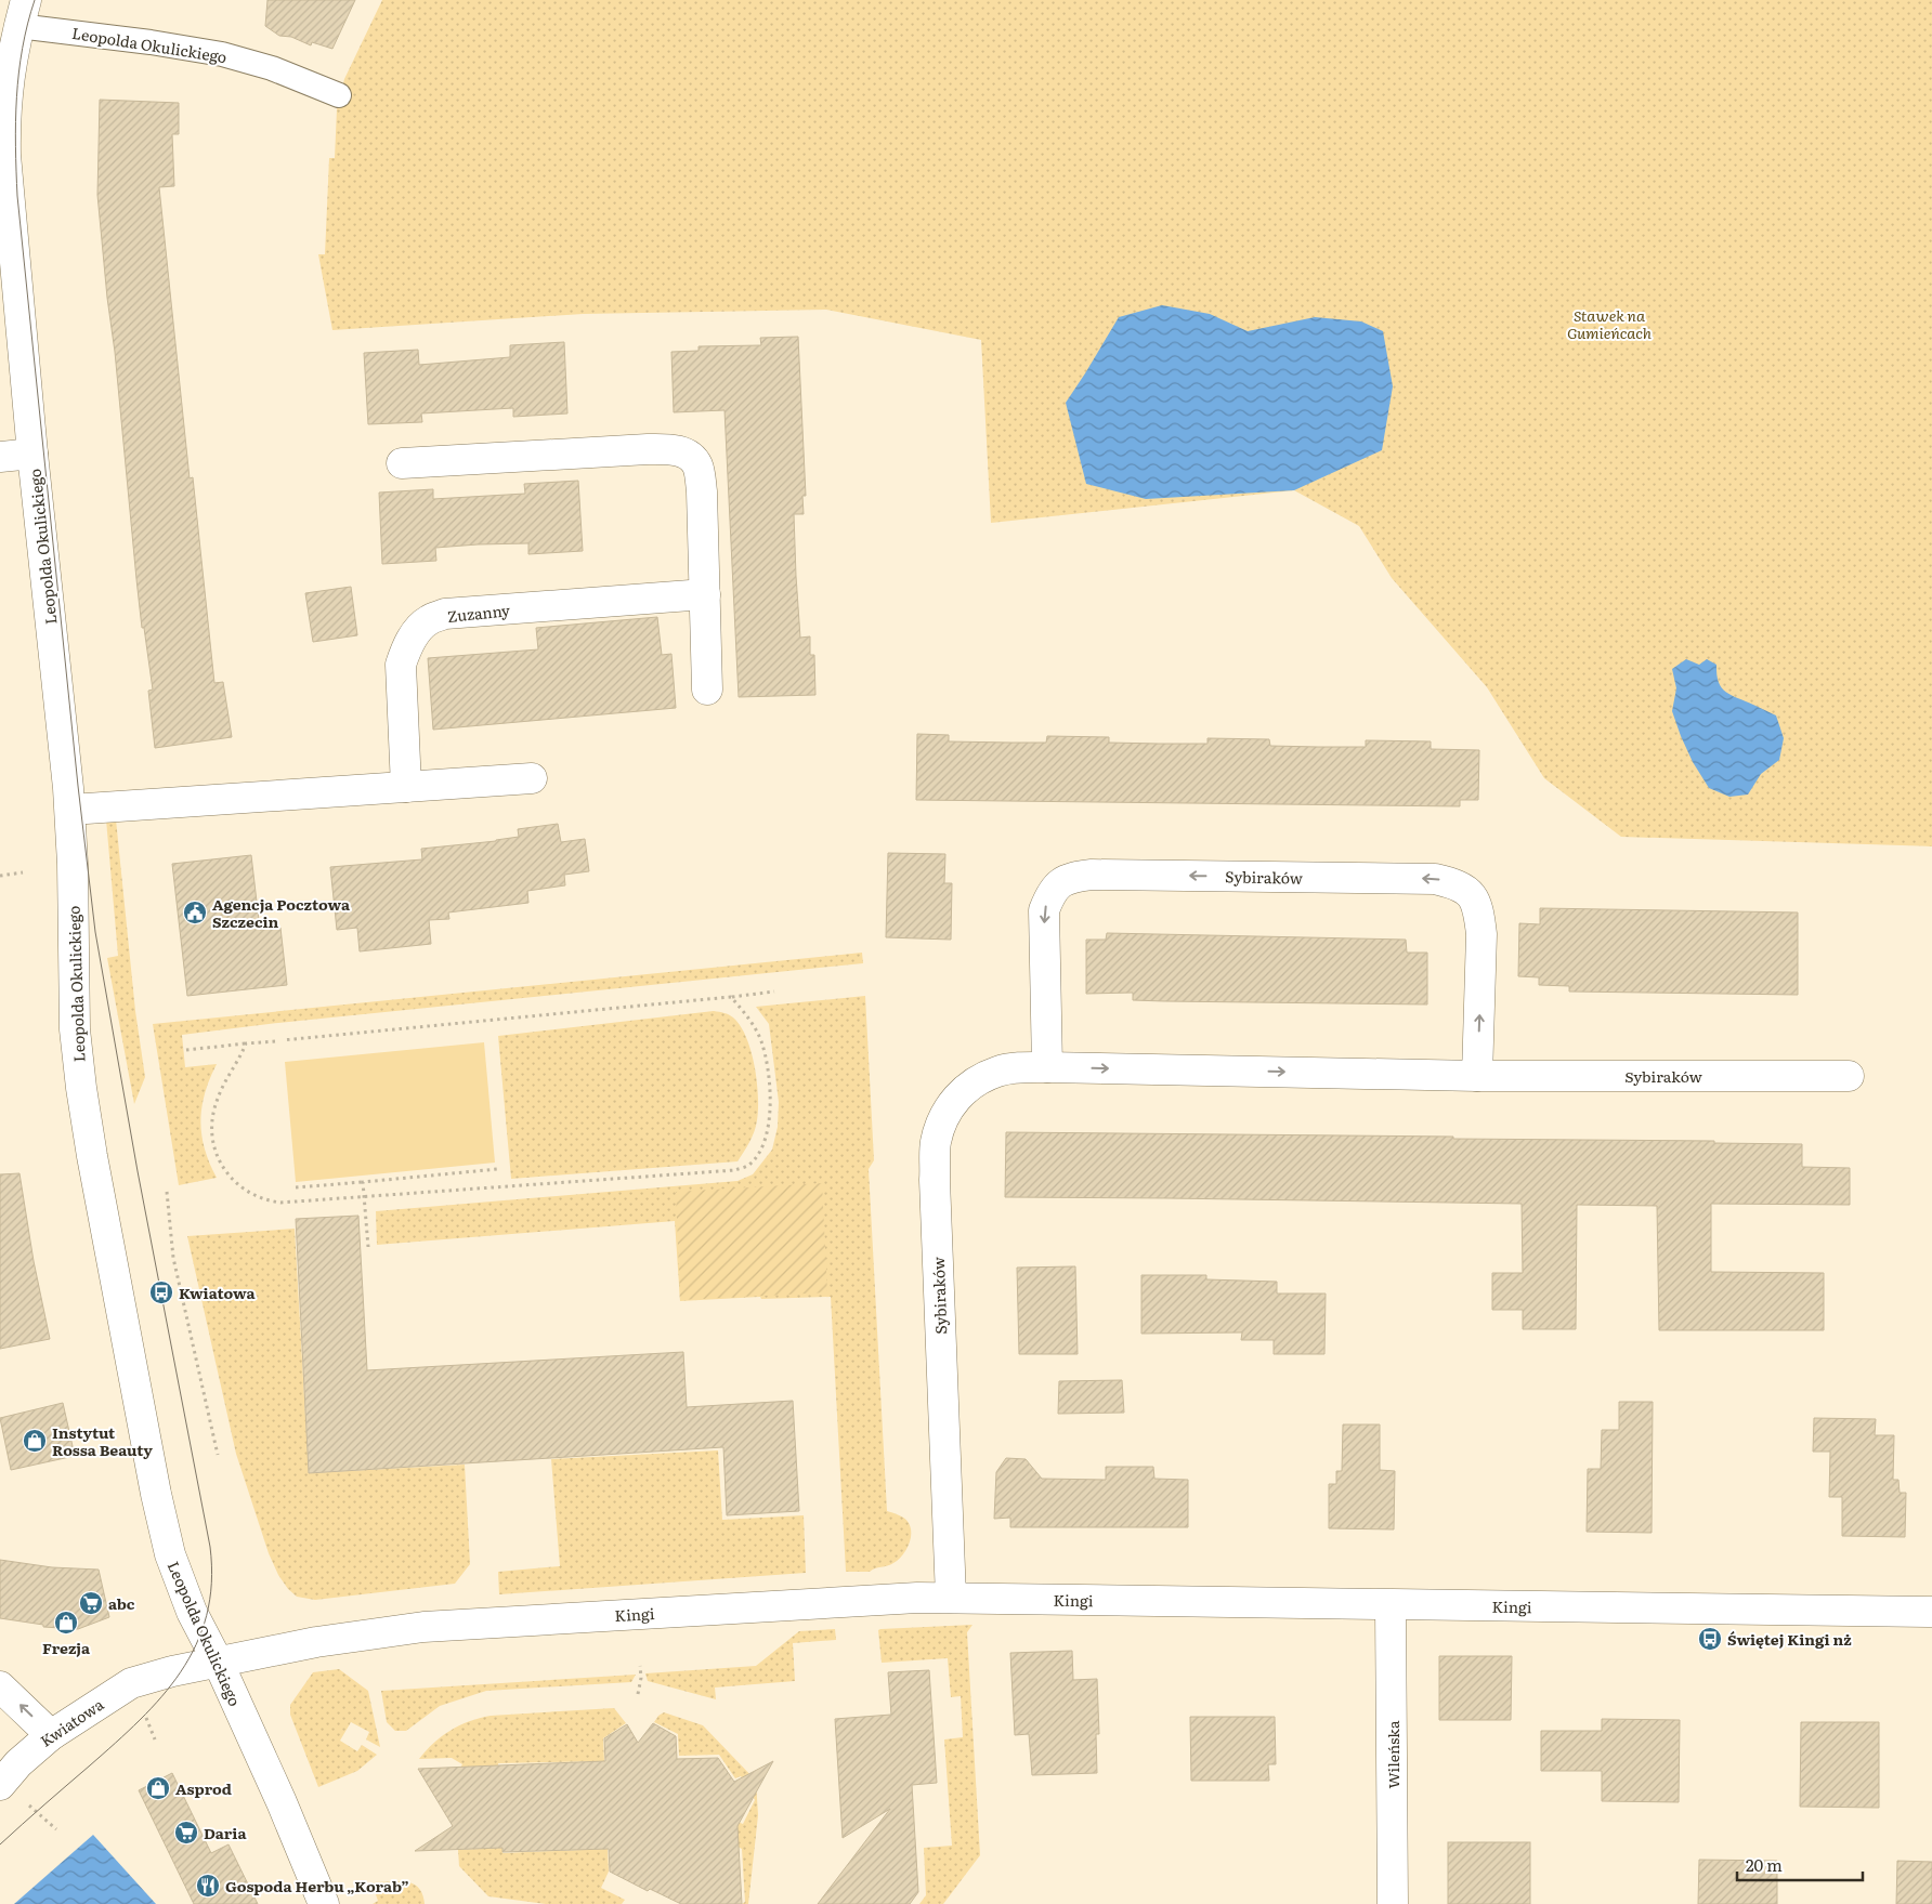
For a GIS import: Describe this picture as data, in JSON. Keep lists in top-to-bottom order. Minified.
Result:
{"streets":{"street":["Leopolda Okulickiego","Zuzanny","Sybiraków","Kingi","Kwiatowa","Wileńska"]},"crossings":[["Leopolda Okulickiego","Kingi"],["Leopolda Okulickiego","Kwiatowa"],["Sybiraków","Kingi"],["Kingi","Kwiatowa"],["Kingi","Wileńska"]],"parks":["Stawek na Gumieńcach"],"places":{"public building":["Agencja Pocztowa Szczecin"],"bus stop":["Kwiatowa","Świętej Kingi nż"],"shop":["Instytut Rossa Beauty","Frezja","Asprod"],"supermarket":["abc","Daria"],"restaurant":["Gospoda Herbu „Korab”"]},"scale_bar":"20 m"}
